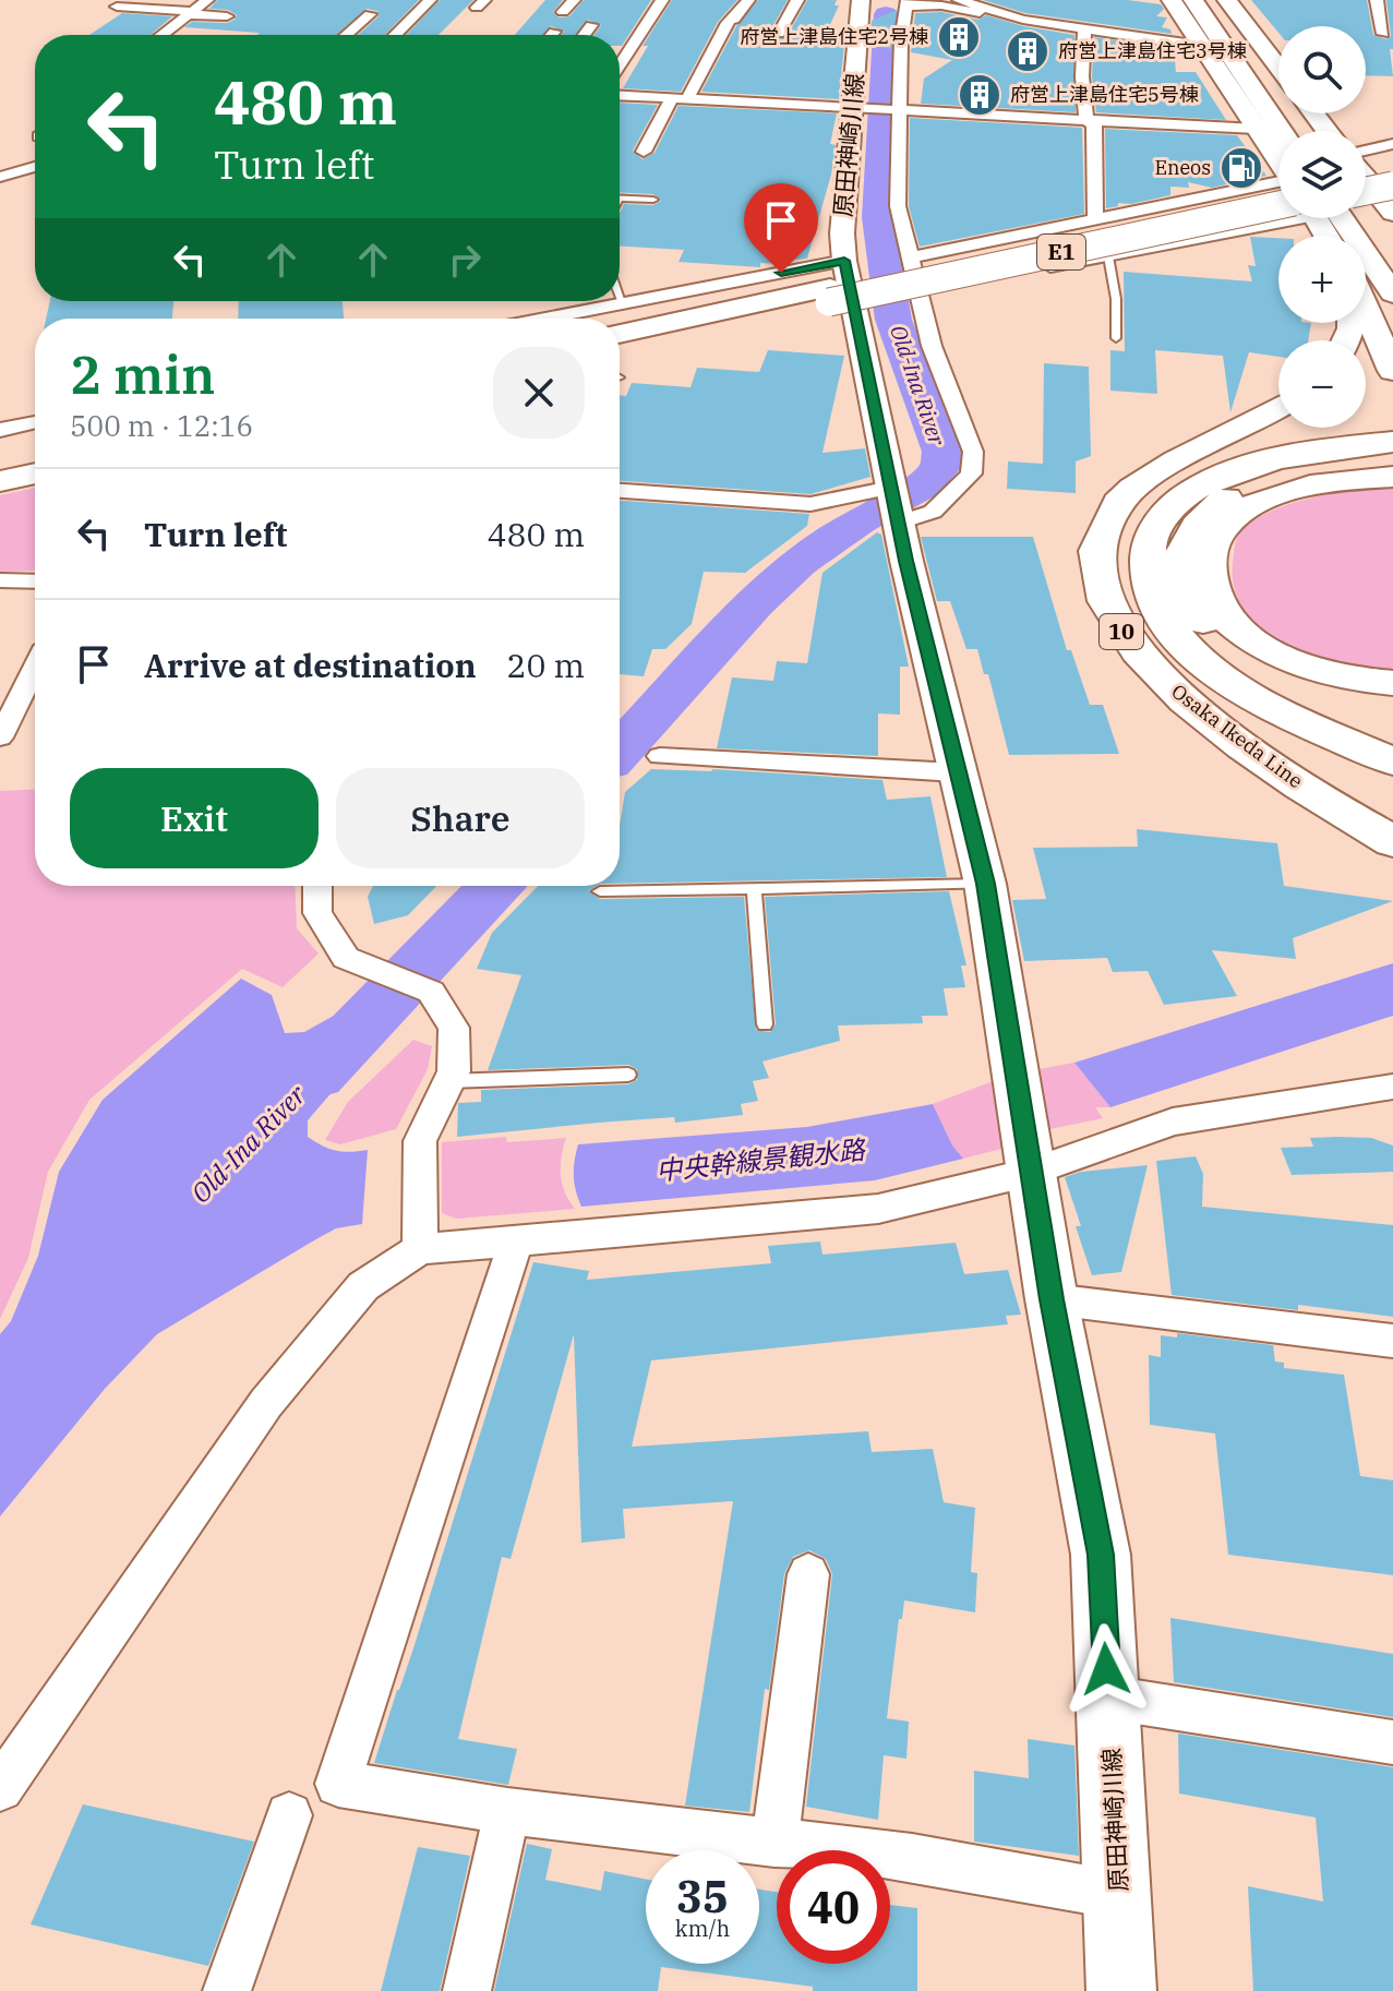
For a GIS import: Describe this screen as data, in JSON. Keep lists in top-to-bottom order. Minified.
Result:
{"streets":{"main road":["E1","10","Osaka Ikeda Line"],"street":["原田神崎川線"]},"water":["Old-Ina River","中央幹線景観水路"],"places":{"building":["府営上津島住宅2号棟","府営上津島住宅3号棟","府営上津島住宅5号棟"],"fuel station":["Eneos"]},"page":{"map_buttons":["+","−"],"turn":["480 m","Turn left"],"heading":["2 min","500 m · 12:16"],"list":[{"name":"Turn left","value":"480 m"},{"name":"Arrive at destination","value":"20 m"}],"buttons":["Exit","Share"],"speed":"35 km/h","limit":"40"}}
